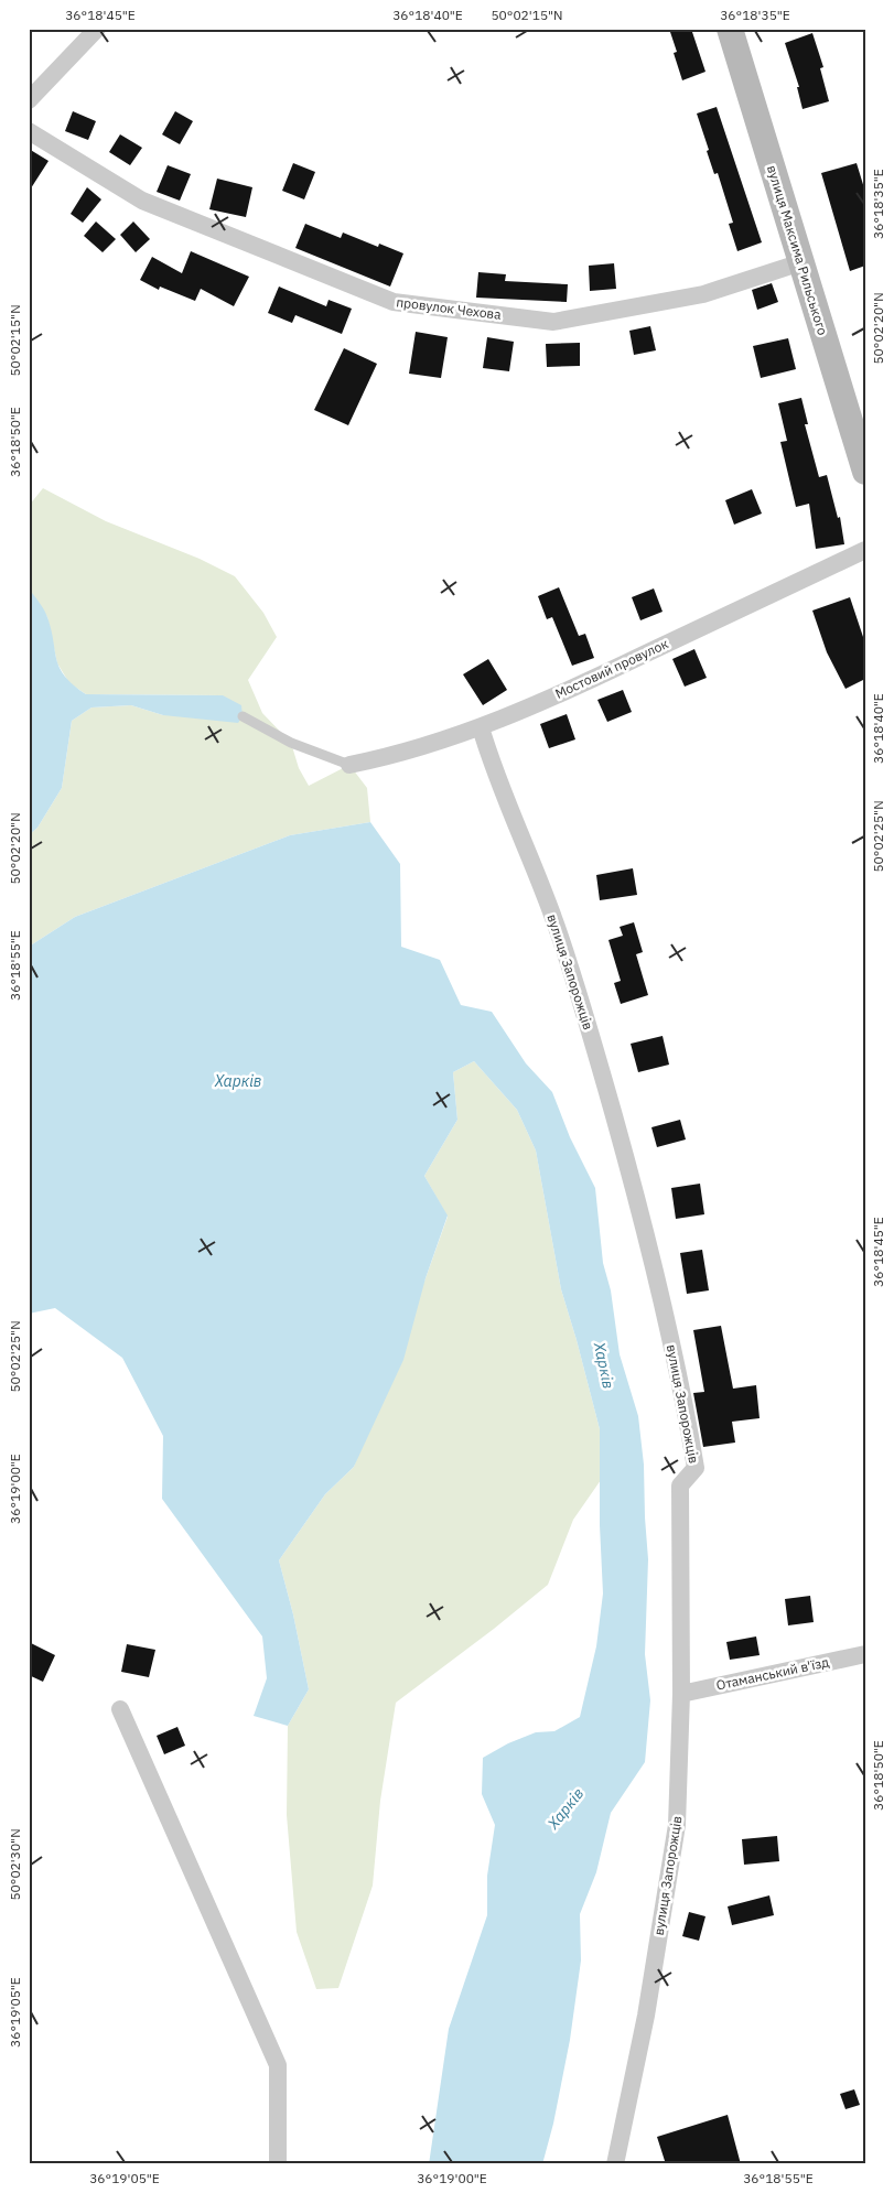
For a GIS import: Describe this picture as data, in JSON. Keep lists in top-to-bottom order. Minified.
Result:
{"streets":{"main road":["вулиця Максима Рильського"],"street":["провулок Чехова","Мостовий провулок","вулиця Запорожців","Отаманський в'їзд"]},"crossings":[["вулиця Максима Рильського","провулок Чехова"],["Мостовий провулок","вулиця Запорожців"],["вулиця Запорожців","Отаманський в'їзд"]],"water":["Харків"],"coordinates":["36°18'45\"E","36°18'40\"E","50°02'15\"N","36°18'35\"E","50°02'20\"N","36°18'50\"E","50°02'25\"N","36°18'55\"E","36°19'00\"E","50°02'30\"N","36°19'05\"E"]}
